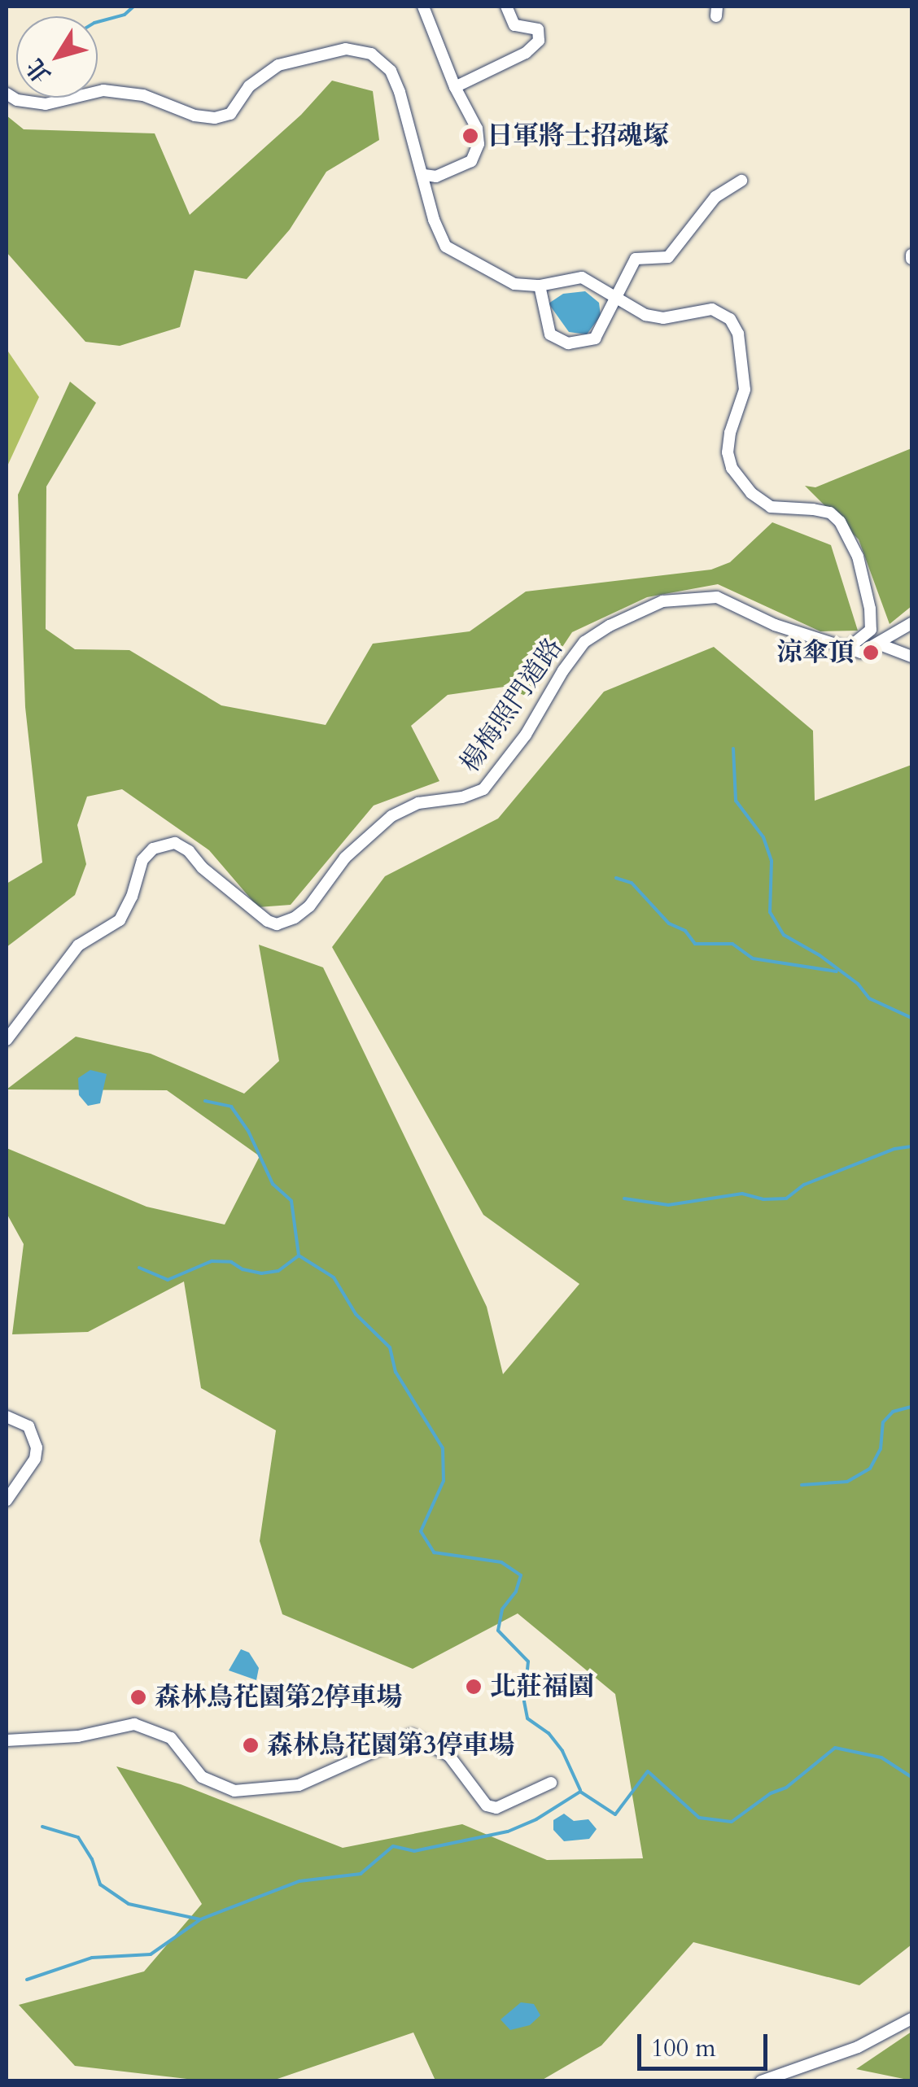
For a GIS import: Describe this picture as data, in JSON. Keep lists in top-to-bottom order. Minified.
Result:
{"streets":{"street":["楊梅照門道路"]},"places":["日軍將士招魂塚","涼傘頂","北莊福園","森林鳥花園第2停車場","森林鳥花園第3停車場"],"scale_bar":"100 m","north":"bottom left"}
